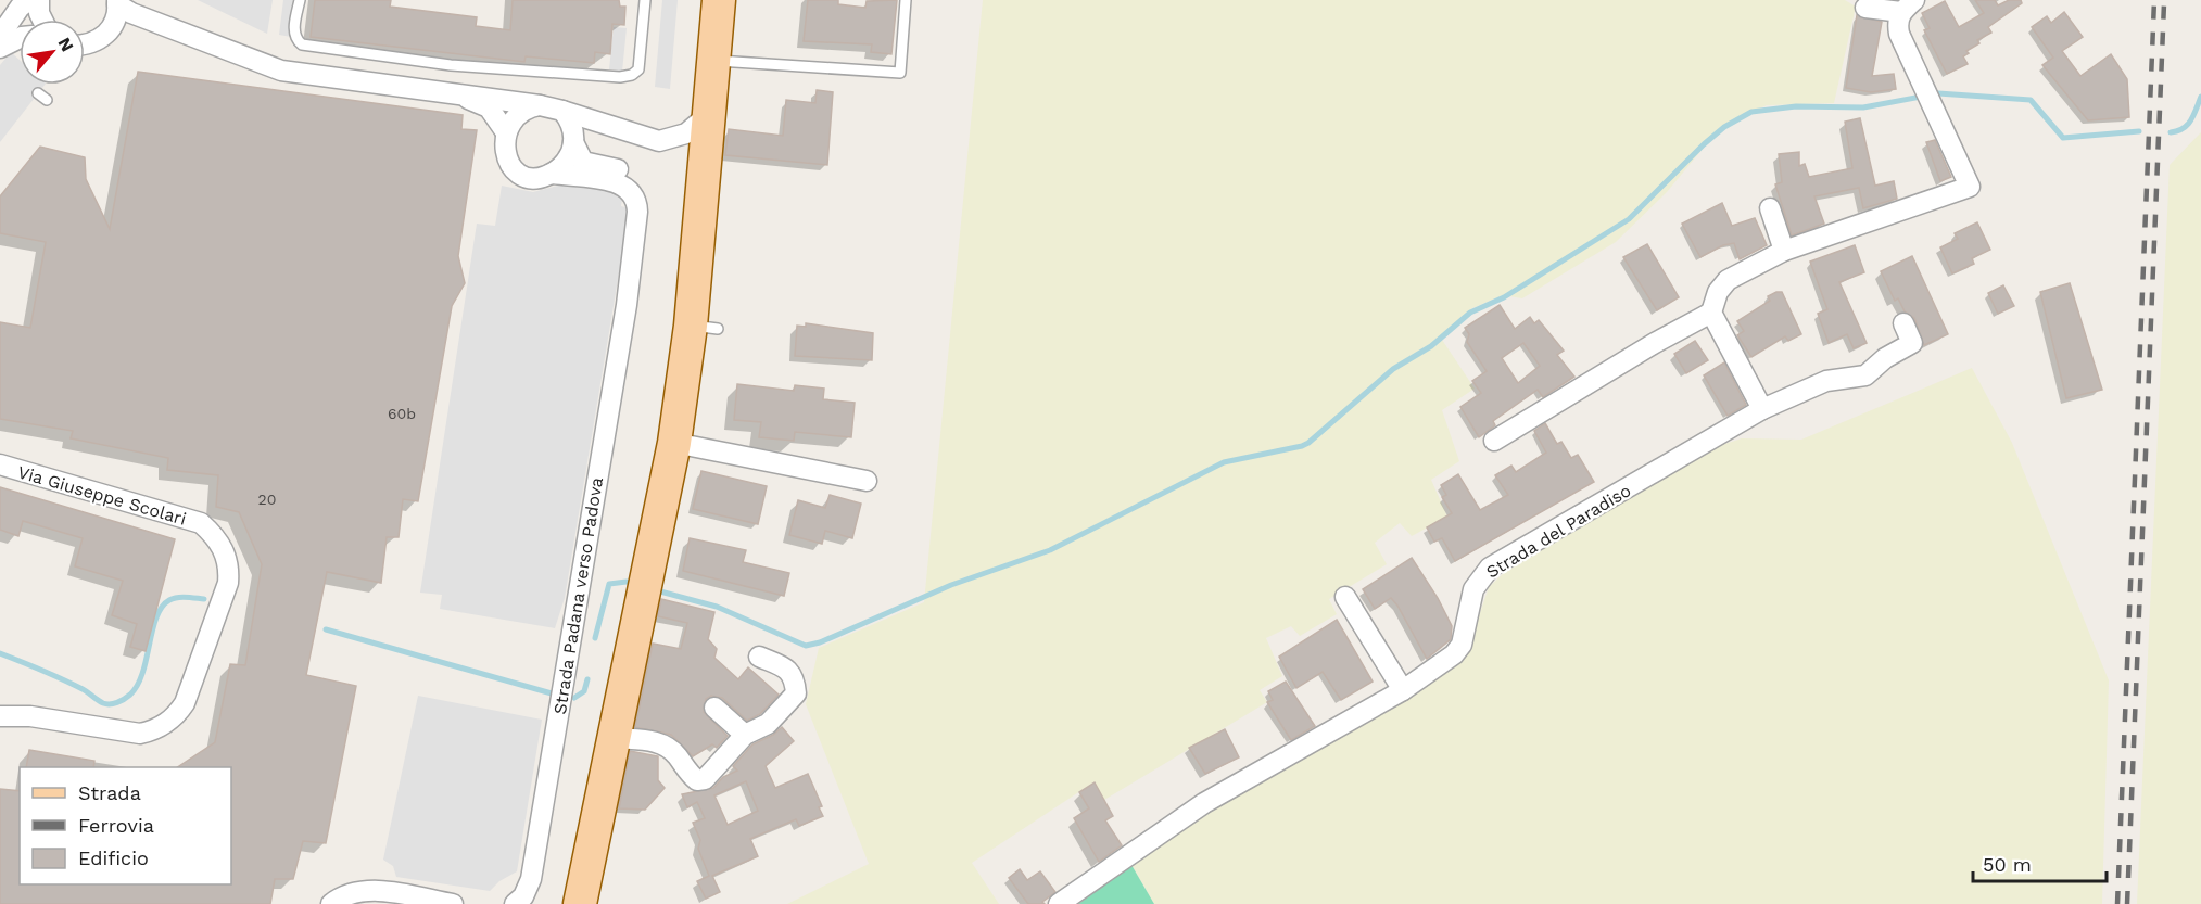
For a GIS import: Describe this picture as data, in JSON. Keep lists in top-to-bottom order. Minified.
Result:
{"streets":{"street":["Via Giuseppe Scolari","Strada del Paradiso","Strada Padana verso Padova"]},"house_numbers":["60b","20"],"legend":["Strada","Ferrovia","Edificio"],"scale_bar":"50 m","north":"top right"}
